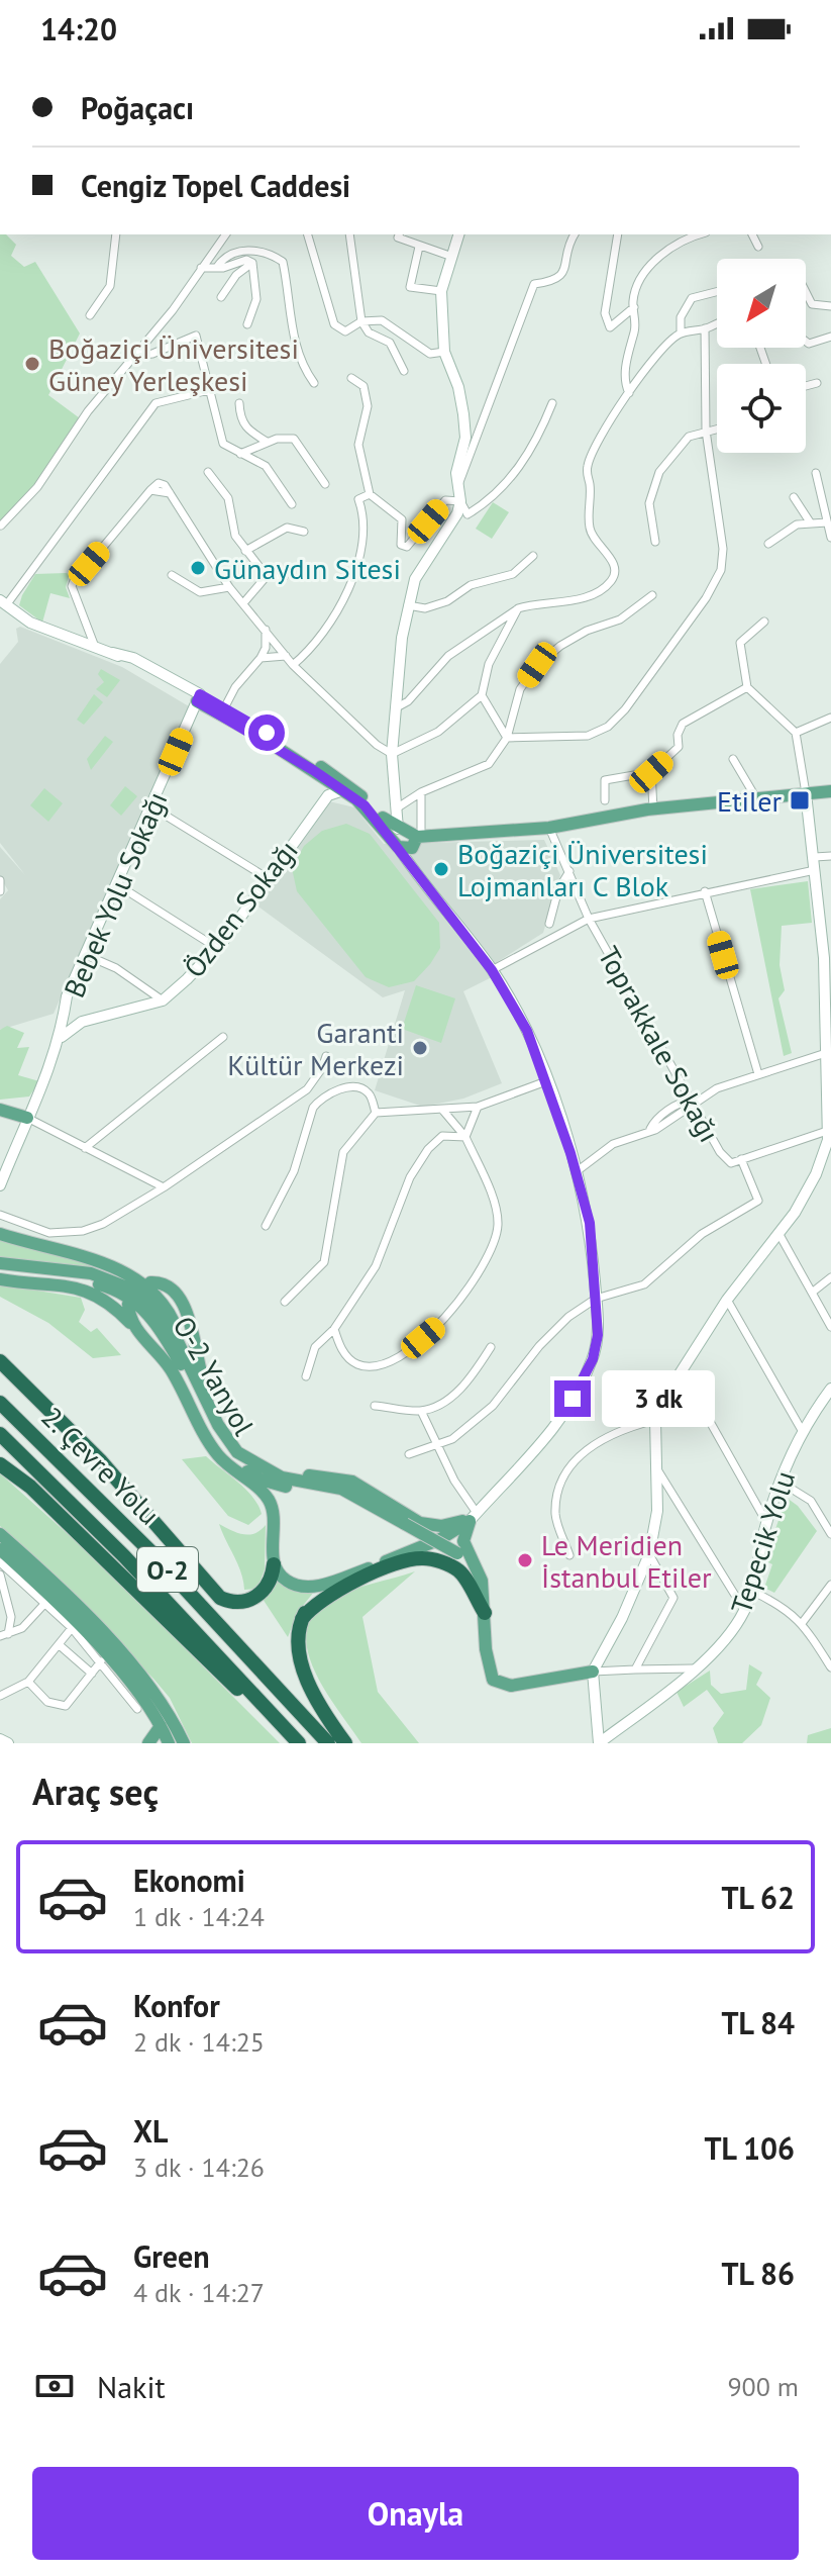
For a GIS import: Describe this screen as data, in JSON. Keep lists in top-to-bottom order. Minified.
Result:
{"streets":{"highway":["2. Çevre Yolu","O-2"],"main road":["Bebek Yolu Sokağı","Özden Sokağı","O-2 Yanyol","Tepecik Yolu"],"street":["Toprakkale Sokağı"]},"crossings":[["Bebek Yolu Sokağı","Özden Sokağı"]],"places":{"other":["Boğaziçi Üniversitesi Güney Yerleşkesi","Günaydın Sitesi","Boğaziçi Üniversitesi Lojmanları C Blok","Garanti Kültür Merkezi","Le Meridien İstanbul Etiler"],"transit":["Etiler"]},"north":"bottom left","page":{"status":"14:20","banner":["Poğaçacı","Cengiz Topel Caddesi"],"bubble":"3 dk","heading":"Araç seç","list":[{"name":"Ekonomi","note":"1 dk · 14:24","value":"TL 62"},{"name":"Konfor","note":"2 dk · 14:25","value":"TL 84"},{"name":"XL","note":"3 dk · 14:26","value":"TL 106"},{"name":"Green","note":"4 dk · 14:27","value":"TL 86"}],"pay":["Nakit","900 m"],"buttons":"Onayla"}}
